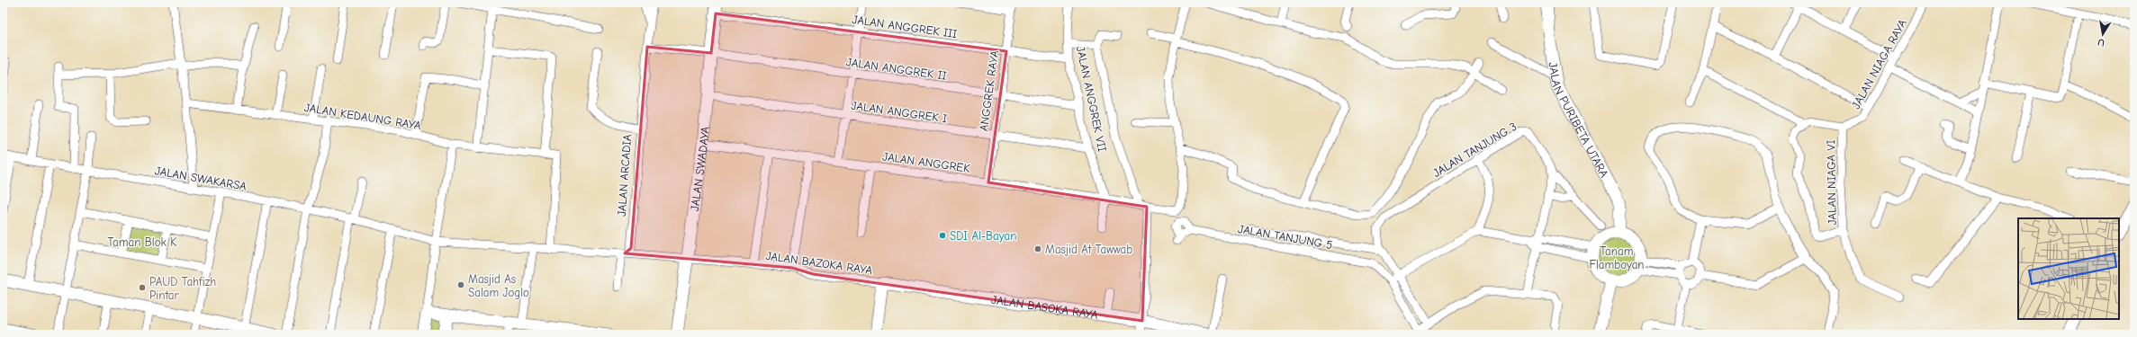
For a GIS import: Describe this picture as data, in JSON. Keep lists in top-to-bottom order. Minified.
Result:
{"streets":{"street":["JALAN ANGGREK III","JALAN NIAGA RAYA","JALAN ANGGREK II","ANGGREK RAYA","JALAN ANGGREK VII","JALAN ANGGREK I","JALAN KEDAUNG RAYA","JALAN PURIBETA UTARA","JALAN TANJUNG 3","JALAN ANGGREK","JALAN SWADAYA","JALAN ARCADIA","JALAN SWAKARSA","JALAN NIAGA VI","JALAN TANJUNG 5","JALAN BAZOKA RAYA","JALAN BASOKA RAYA"]},"crossings":[["JALAN ANGGREK III","ANGGREK RAYA"],["JALAN ANGGREK III","JALAN ANGGREK VII"],["JALAN ANGGREK III","JALAN SWADAYA"],["JALAN NIAGA RAYA","JALAN NIAGA VI"],["JALAN ANGGREK II","ANGGREK RAYA"],["JALAN ANGGREK II","JALAN ANGGREK VII"],["JALAN ANGGREK II","JALAN SWADAYA"],["ANGGREK RAYA","JALAN ANGGREK I"],["ANGGREK RAYA","JALAN ANGGREK"],["JALAN ANGGREK VII","JALAN ANGGREK I"],["JALAN ANGGREK VII","JALAN ANGGREK"],["JALAN ANGGREK I","JALAN SWADAYA"],["JALAN KEDAUNG RAYA","JALAN SWAKARSA"],["JALAN TANJUNG 3","JALAN TANJUNG 5"],["JALAN ANGGREK","JALAN SWADAYA"],["JALAN SWADAYA","JALAN BAZOKA RAYA"],["JALAN ARCADIA","JALAN SWAKARSA"],["JALAN BAZOKA RAYA","JALAN BASOKA RAYA"]],"parks":["Taman Blok K","Tanam Flamboyan"],"places":["SDI Al-Bayan","Masjid At Tawwab","Masjid As Salam Joglo","PAUD Tahfizh Pintar"],"north":"bottom"}
